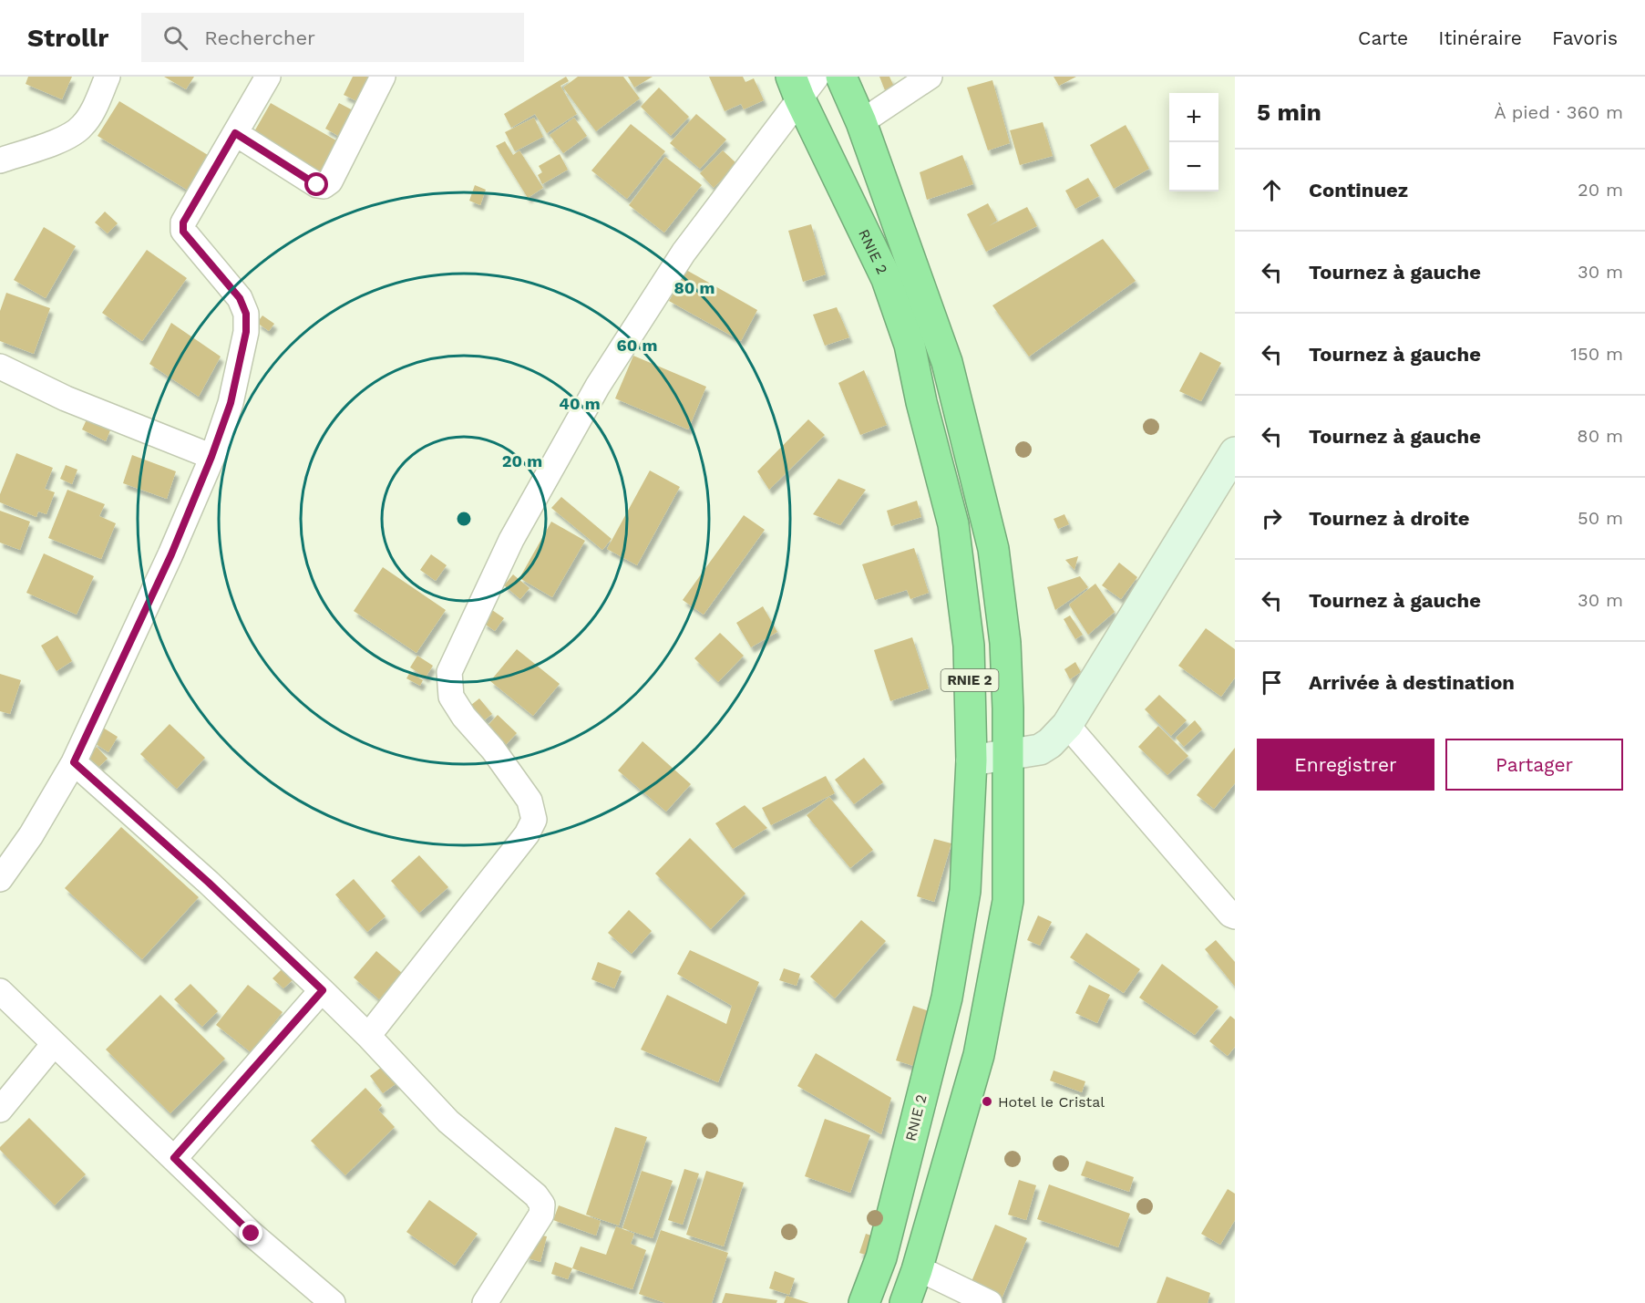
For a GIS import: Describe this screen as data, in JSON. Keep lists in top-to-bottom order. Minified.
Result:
{"streets":{"highway":["RNIE 2"]},"places":["Hotel le Cristal"],"page":{"header":"Strollr","search":"Rechercher","nav":["Carte","Itinéraire","Favoris"],"heading":["5 min","À pied · 360 m"],"map_buttons":["+","−"],"list":[["Continuez","20 m"],["Tournez à gauche","30 m"],["Tournez à gauche","150 m"],["Tournez à gauche","80 m"],["Tournez à droite","50 m"],["Tournez à gauche","30 m"],"Arrivée à destination"],"buttons":["Enregistrer","Partager"]},"rings":["80 m","60 m","40 m","20 m"]}
